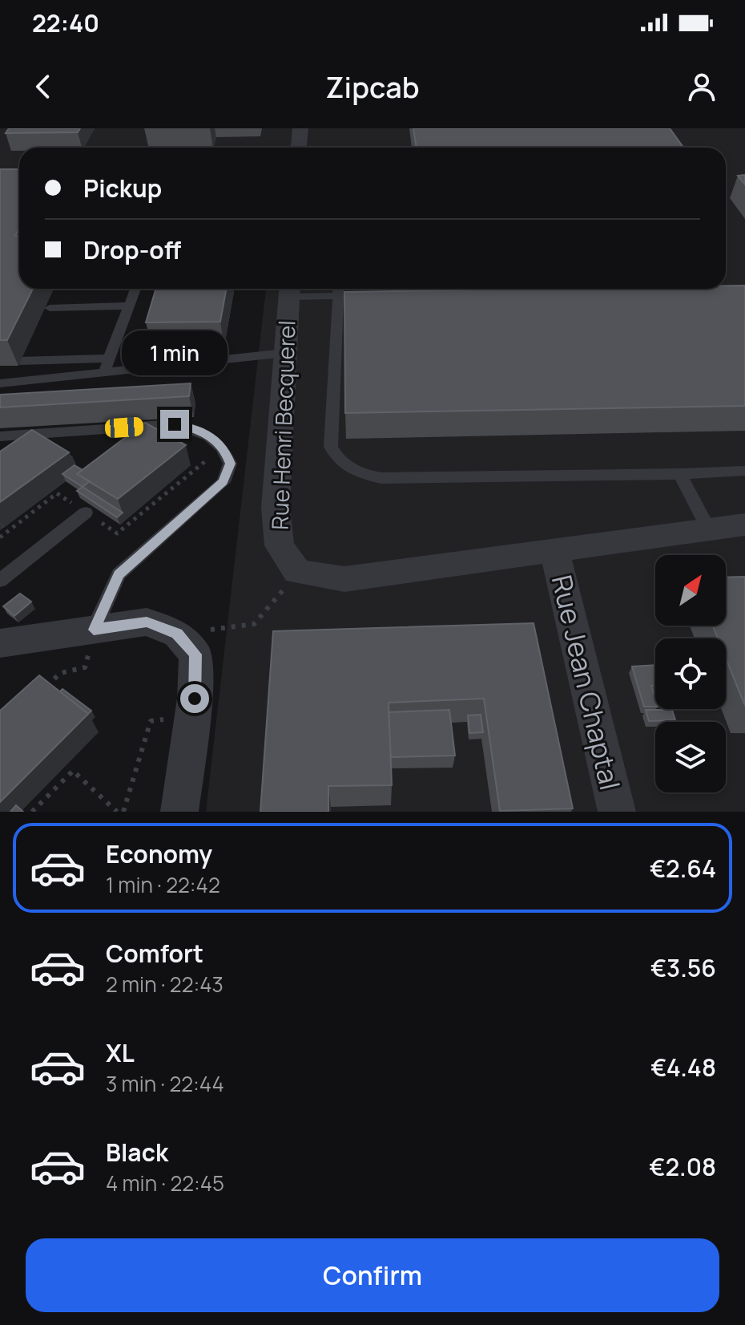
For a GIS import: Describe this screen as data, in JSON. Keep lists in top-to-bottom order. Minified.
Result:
{"streets":{"street":["Rue Henri Becquerel","Rue Jean Chaptal"]},"north":"top right","page":{"status":"22:40","header":"Zipcab","banner":["Pickup","Drop-off"],"bubble":"1 min","list":[{"name":"Economy","note":"1 min · 22:42","value":"€2.64"},{"name":"Comfort","note":"2 min · 22:43","value":"€3.56"},{"name":"XL","note":"3 min · 22:44","value":"€4.48"},{"name":"Black","note":"4 min · 22:45","value":"€2.08"}],"buttons":"Confirm"}}
